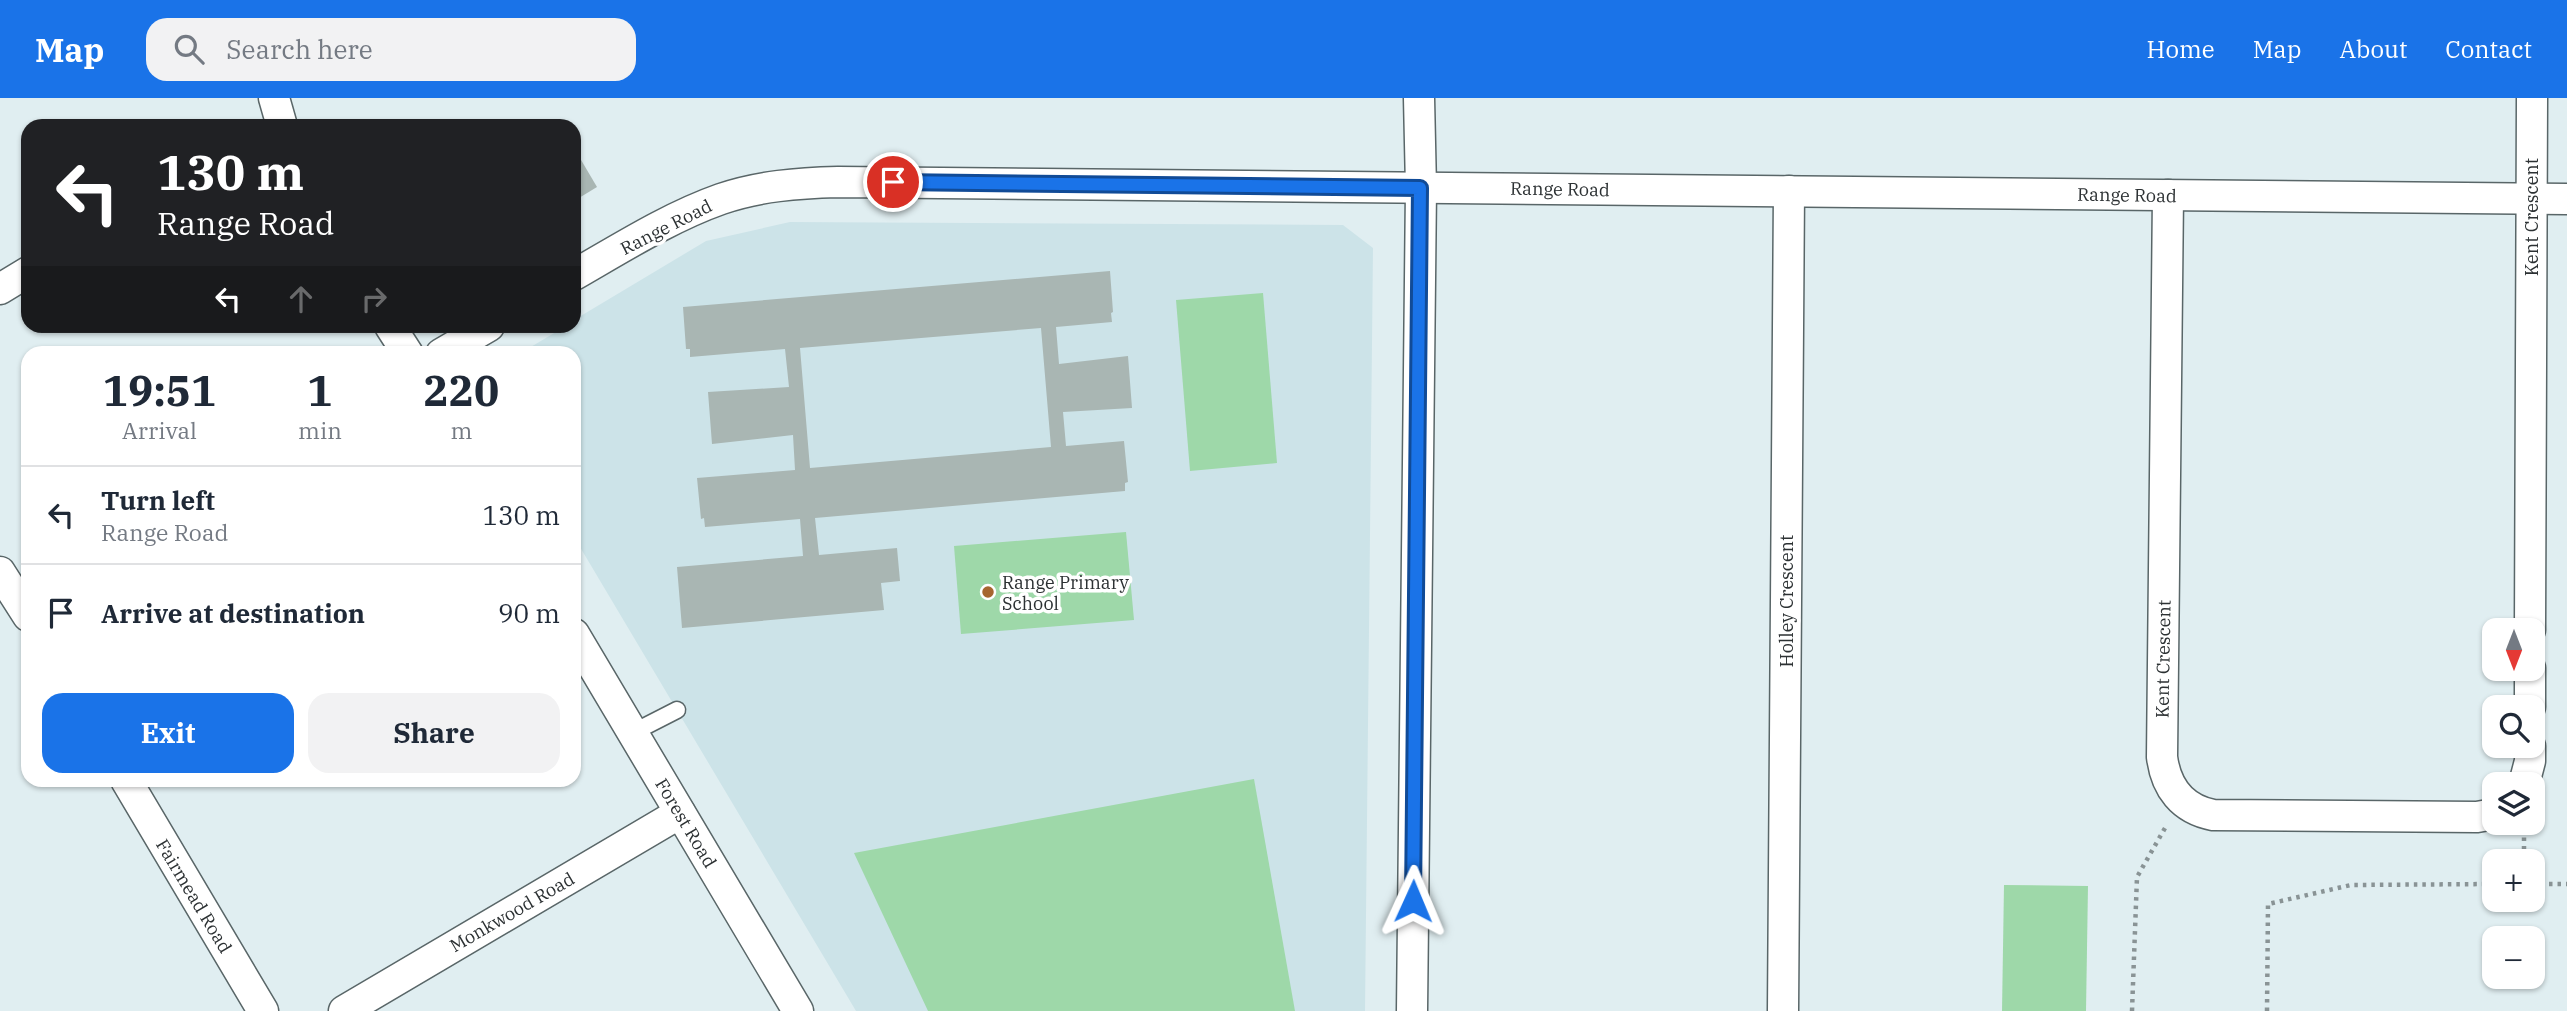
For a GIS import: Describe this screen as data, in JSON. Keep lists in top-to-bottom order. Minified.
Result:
{"streets":{"street":["Range Road","Kent Crescent","Holley Crescent","Forest Road","Fairmead Road","Monkwood Road"]},"crossings":[["Range Road","Kent Crescent"],["Range Road","Holley Crescent"],["Forest Road","Monkwood Road"]],"places":["Range Primary School"],"north":"bottom","page":{"header":"Map","search":"Search here","nav":["Home","Map","About","Contact"],"turn":["130 m","Range Road"],"eta":["19:51","Arrival","1","min","220","m"],"list":[{"name":"Turn left","note":"Range Road","value":"130 m"},{"name":"Arrive at destination","value":"90 m"}],"map_buttons":["+","−"],"buttons":["Exit","Share"]}}
